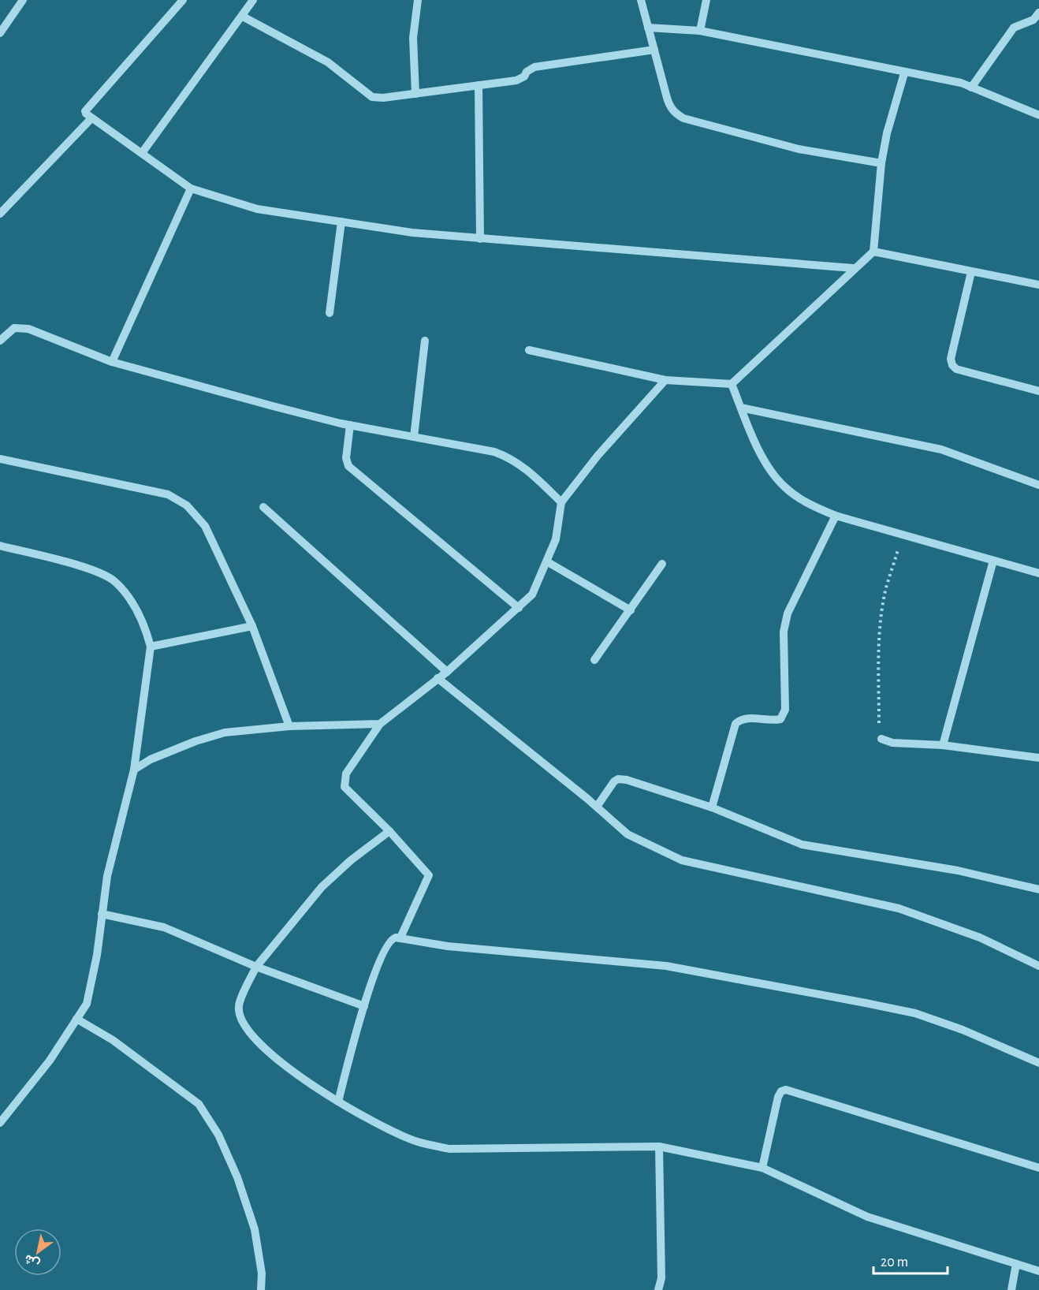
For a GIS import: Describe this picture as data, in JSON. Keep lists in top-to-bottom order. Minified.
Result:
{"scale_bar":"20 m","north":"bottom left"}
